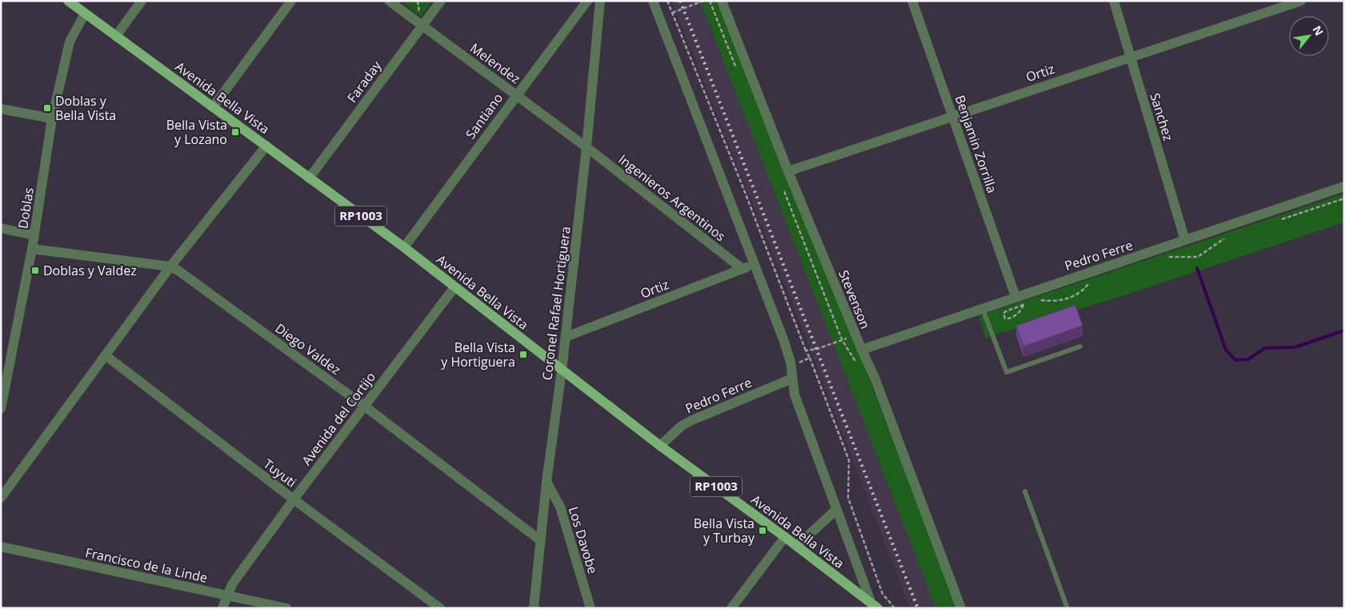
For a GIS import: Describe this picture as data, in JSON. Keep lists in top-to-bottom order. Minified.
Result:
{"streets":{"main road":["Avenida Bella Vista","RP1003"],"street":["Melendez","Ortiz","Faraday","Santiano","Sanchez","Benjamin Zorrilla","Ingenieros Argentinos","Doblas","Pedro Ferre","Stevenson","Coronel Rafael Hortiguera","Diego Valdez","Avenida del Cortijo","Tuyuti","Los Davobe","Francisco de la Linde"]},"crossings":[["Melendez","Faraday"],["Melendez","Santiano"],["Melendez","Ingenieros Argentinos"],["Melendez","Coronel Rafael Hortiguera"],["Ortiz","Sanchez"],["Ortiz","Benjamin Zorrilla"],["Ortiz","Ingenieros Argentinos"],["Ortiz","Stevenson"],["Ortiz","Coronel Rafael Hortiguera"],["Faraday","Avenida Bella Vista"],["Avenida Bella Vista","Santiano"],["Avenida Bella Vista","Doblas"],["Avenida Bella Vista","Pedro Ferre"],["Avenida Bella Vista","Coronel Rafael Hortiguera"],["Avenida Bella Vista","Avenida del Cortijo"],["Sanchez","Pedro Ferre"],["Benjamin Zorrilla","Pedro Ferre"],["Ingenieros Argentinos","Coronel Rafael Hortiguera"],["Doblas","Diego Valdez"],["Pedro Ferre","Stevenson"],["Coronel Rafael Hortiguera","Diego Valdez"],["Coronel Rafael Hortiguera","Los Davobe"],["Diego Valdez","Avenida del Cortijo"],["Avenida del Cortijo","Tuyuti"],["Avenida del Cortijo","Francisco de la Linde"]],"places":{"transit":["Doblas y Bella Vista","Bella Vista y Lozano","Doblas y Valdez","Bella Vista y Hortiguera","Bella Vista y Turbay"]},"north":"top right"}
